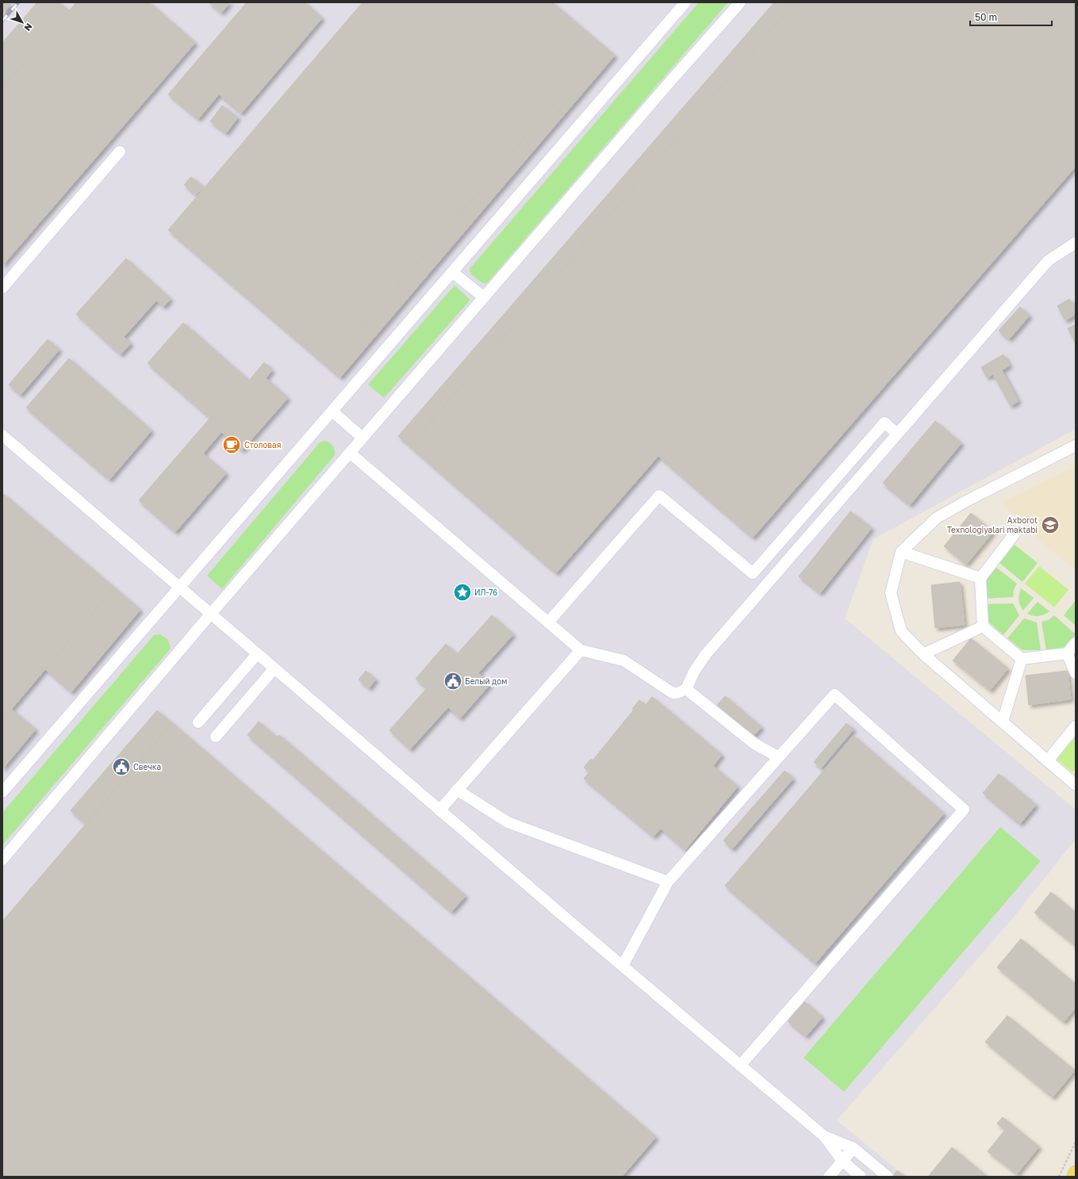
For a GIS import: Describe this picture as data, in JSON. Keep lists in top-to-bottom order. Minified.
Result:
{"places":{"cafe":["Столовая"],"school or university":["Axborot Texnologiyalari maktabi"],"place":["ИЛ-76"],"public building":["Белый дом","Свечка"]},"scale_bar":"50 m","north":"bottom right"}
